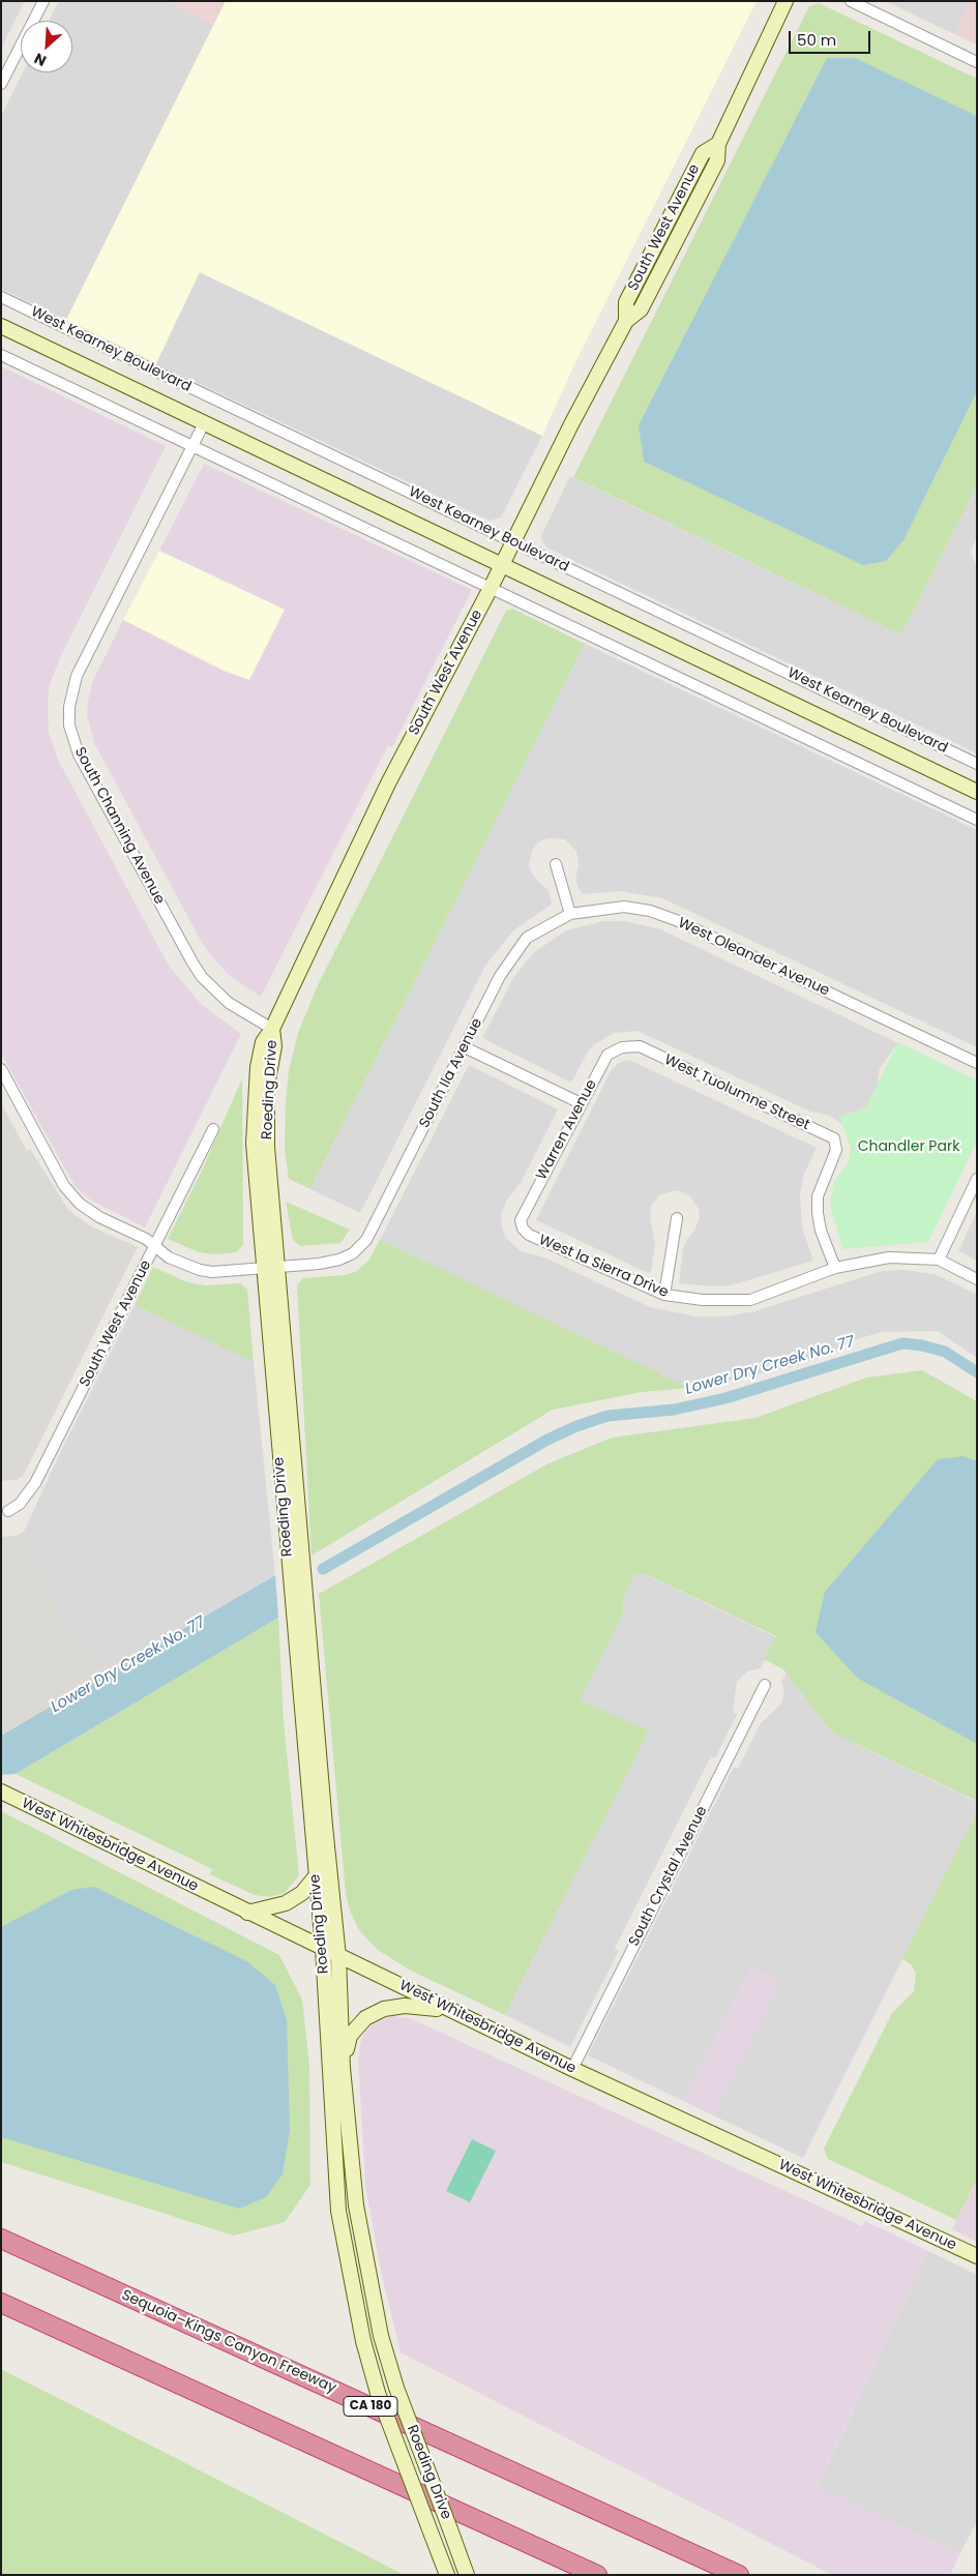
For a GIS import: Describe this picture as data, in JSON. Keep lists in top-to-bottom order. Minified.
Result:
{"streets":{"highway":["Sequoia–Kings Canyon Freeway","CA 180"],"street":["South West Avenue","West Kearney Boulevard","South Channing Avenue","West Oleander Avenue","South Ila Avenue","Roeding Drive","West Tuolumne Street","Warren Avenue","West la Sierra Drive","West Whitesbridge Avenue","South Crystal Avenue"]},"crossings":[["South West Avenue","West Kearney Boulevard"],["South West Avenue","South Channing Avenue"],["South West Avenue","Roeding Drive"],["West Kearney Boulevard","South Channing Avenue"],["South Channing Avenue","Roeding Drive"],["West Oleander Avenue","South Ila Avenue"],["South Ila Avenue","Roeding Drive"],["Roeding Drive","West Whitesbridge Avenue"],["West Tuolumne Street","Warren Avenue"],["West Tuolumne Street","West la Sierra Drive"],["Warren Avenue","West la Sierra Drive"],["West Whitesbridge Avenue","South Crystal Avenue"]],"water":["Lower Dry Creek No. 77"],"parks":["Chandler Park"],"scale_bar":"50 m","north":"bottom left"}
